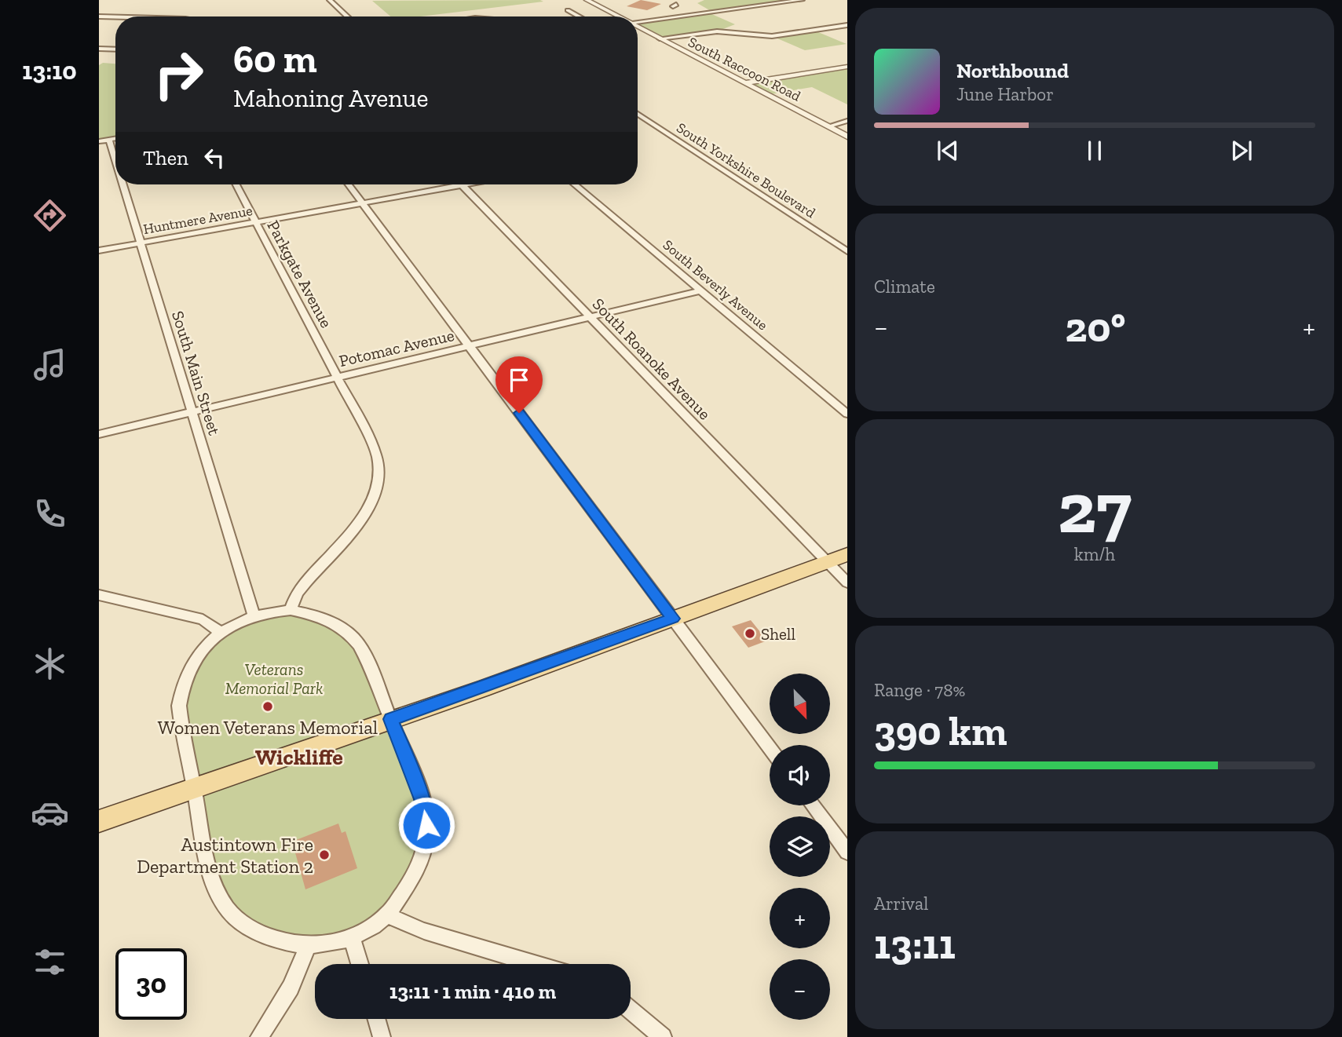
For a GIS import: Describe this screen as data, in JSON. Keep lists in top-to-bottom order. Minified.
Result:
{"streets":{"street":["South Raccoon Road","South Yorkshire Boulevard","Huntmere Avenue","Parkgate Avenue","South Beverly Avenue","Potomac Avenue","South Roanoke Avenue","South Main Street"]},"crossings":[["Huntmere Avenue","Parkgate Avenue"],["Huntmere Avenue","South Main Street"],["Parkgate Avenue","Potomac Avenue"],["South Beverly Avenue","Potomac Avenue"],["Potomac Avenue","South Roanoke Avenue"],["Potomac Avenue","South Main Street"]],"districts":["Wickliffe"],"parks":["Veterans Memorial Park"],"places":["Shell","Women Veterans Memorial","Austintown Fire Department Station 2"],"north":"bottom right","page":{"tabs":"13:10","turn":["60 m","Mahoning Avenue"],"song":["Northbound","June Harbor"],"then":"Then","tile":["Climate",["27","km/h"],["Range · 78%","390 km"],["Arrival","13:11"]],"heat":["−","20°","+"],"map_buttons":["+","−"],"limit":"30","trip":"13:11 · 1 min · 410 m"}}
